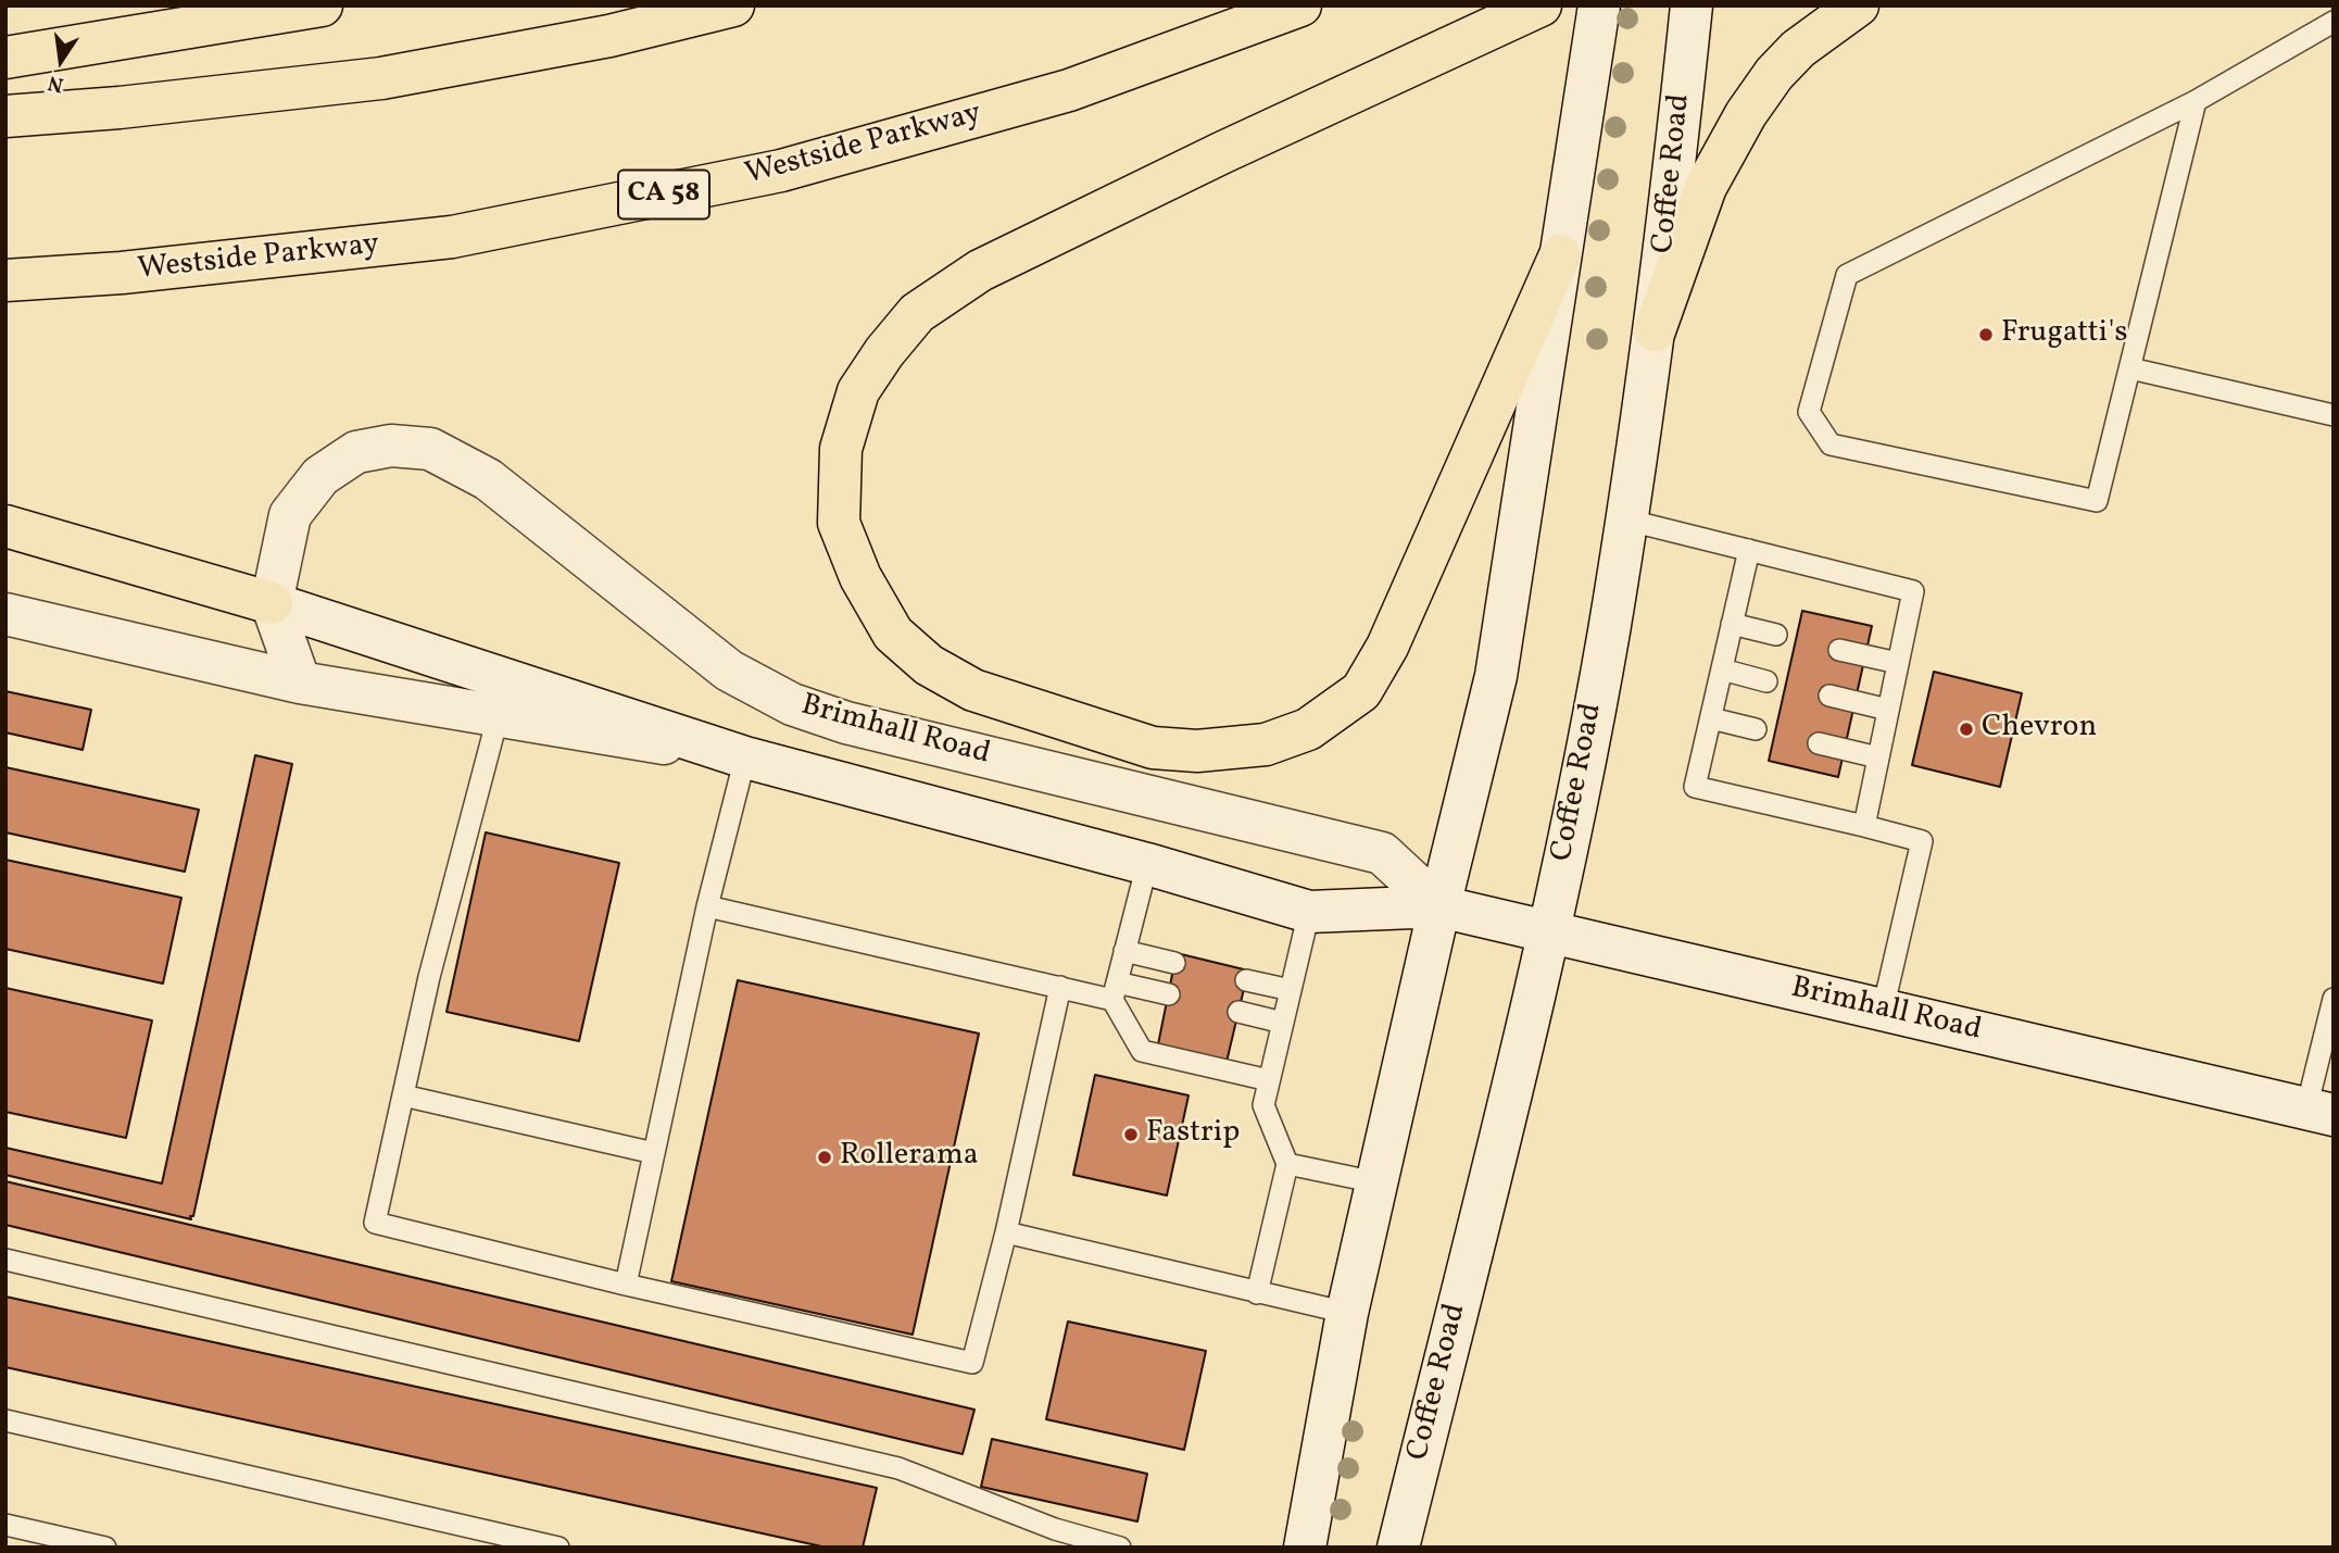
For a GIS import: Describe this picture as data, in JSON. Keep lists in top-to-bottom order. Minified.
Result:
{"streets":{"highway":["Westside Parkway","CA 58"],"main road":["Coffee Road","Brimhall Road"]},"crossings":[["Coffee Road","Brimhall Road"]],"places":["Frugatti's","Chevron","Fastrip","Rollerama"],"north":"bottom"}
